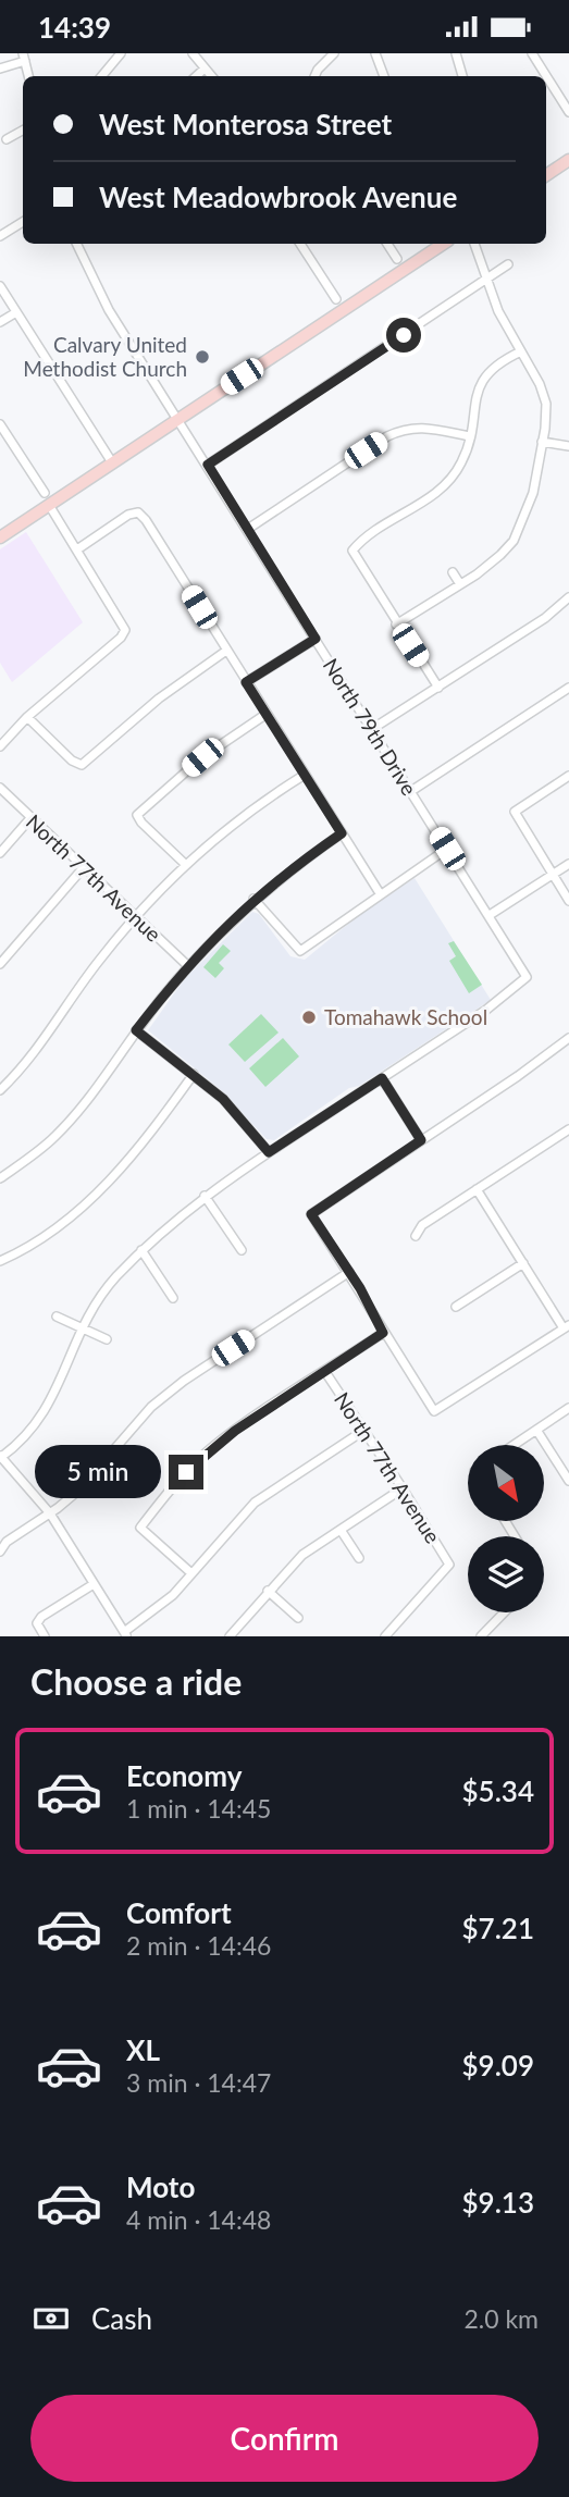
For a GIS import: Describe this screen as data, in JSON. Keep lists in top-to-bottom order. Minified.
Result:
{"streets":{"street":["North 79th Drive","North 77th Avenue"]},"places":["Calvary United Methodist Church","Tomahawk School"],"north":"bottom right","page":{"status":"14:39","banner":["West Monterosa Street","West Meadowbrook Avenue"],"bubble":"5 min","heading":"Choose a ride","list":[{"name":"Economy","note":"1 min · 14:45","value":"$5.34"},{"name":"Comfort","note":"2 min · 14:46","value":"$7.21"},{"name":"XL","note":"3 min · 14:47","value":"$9.09"},{"name":"Moto","note":"4 min · 14:48","value":"$9.13"}],"pay":["Cash","2.0 km"],"buttons":"Confirm"}}
